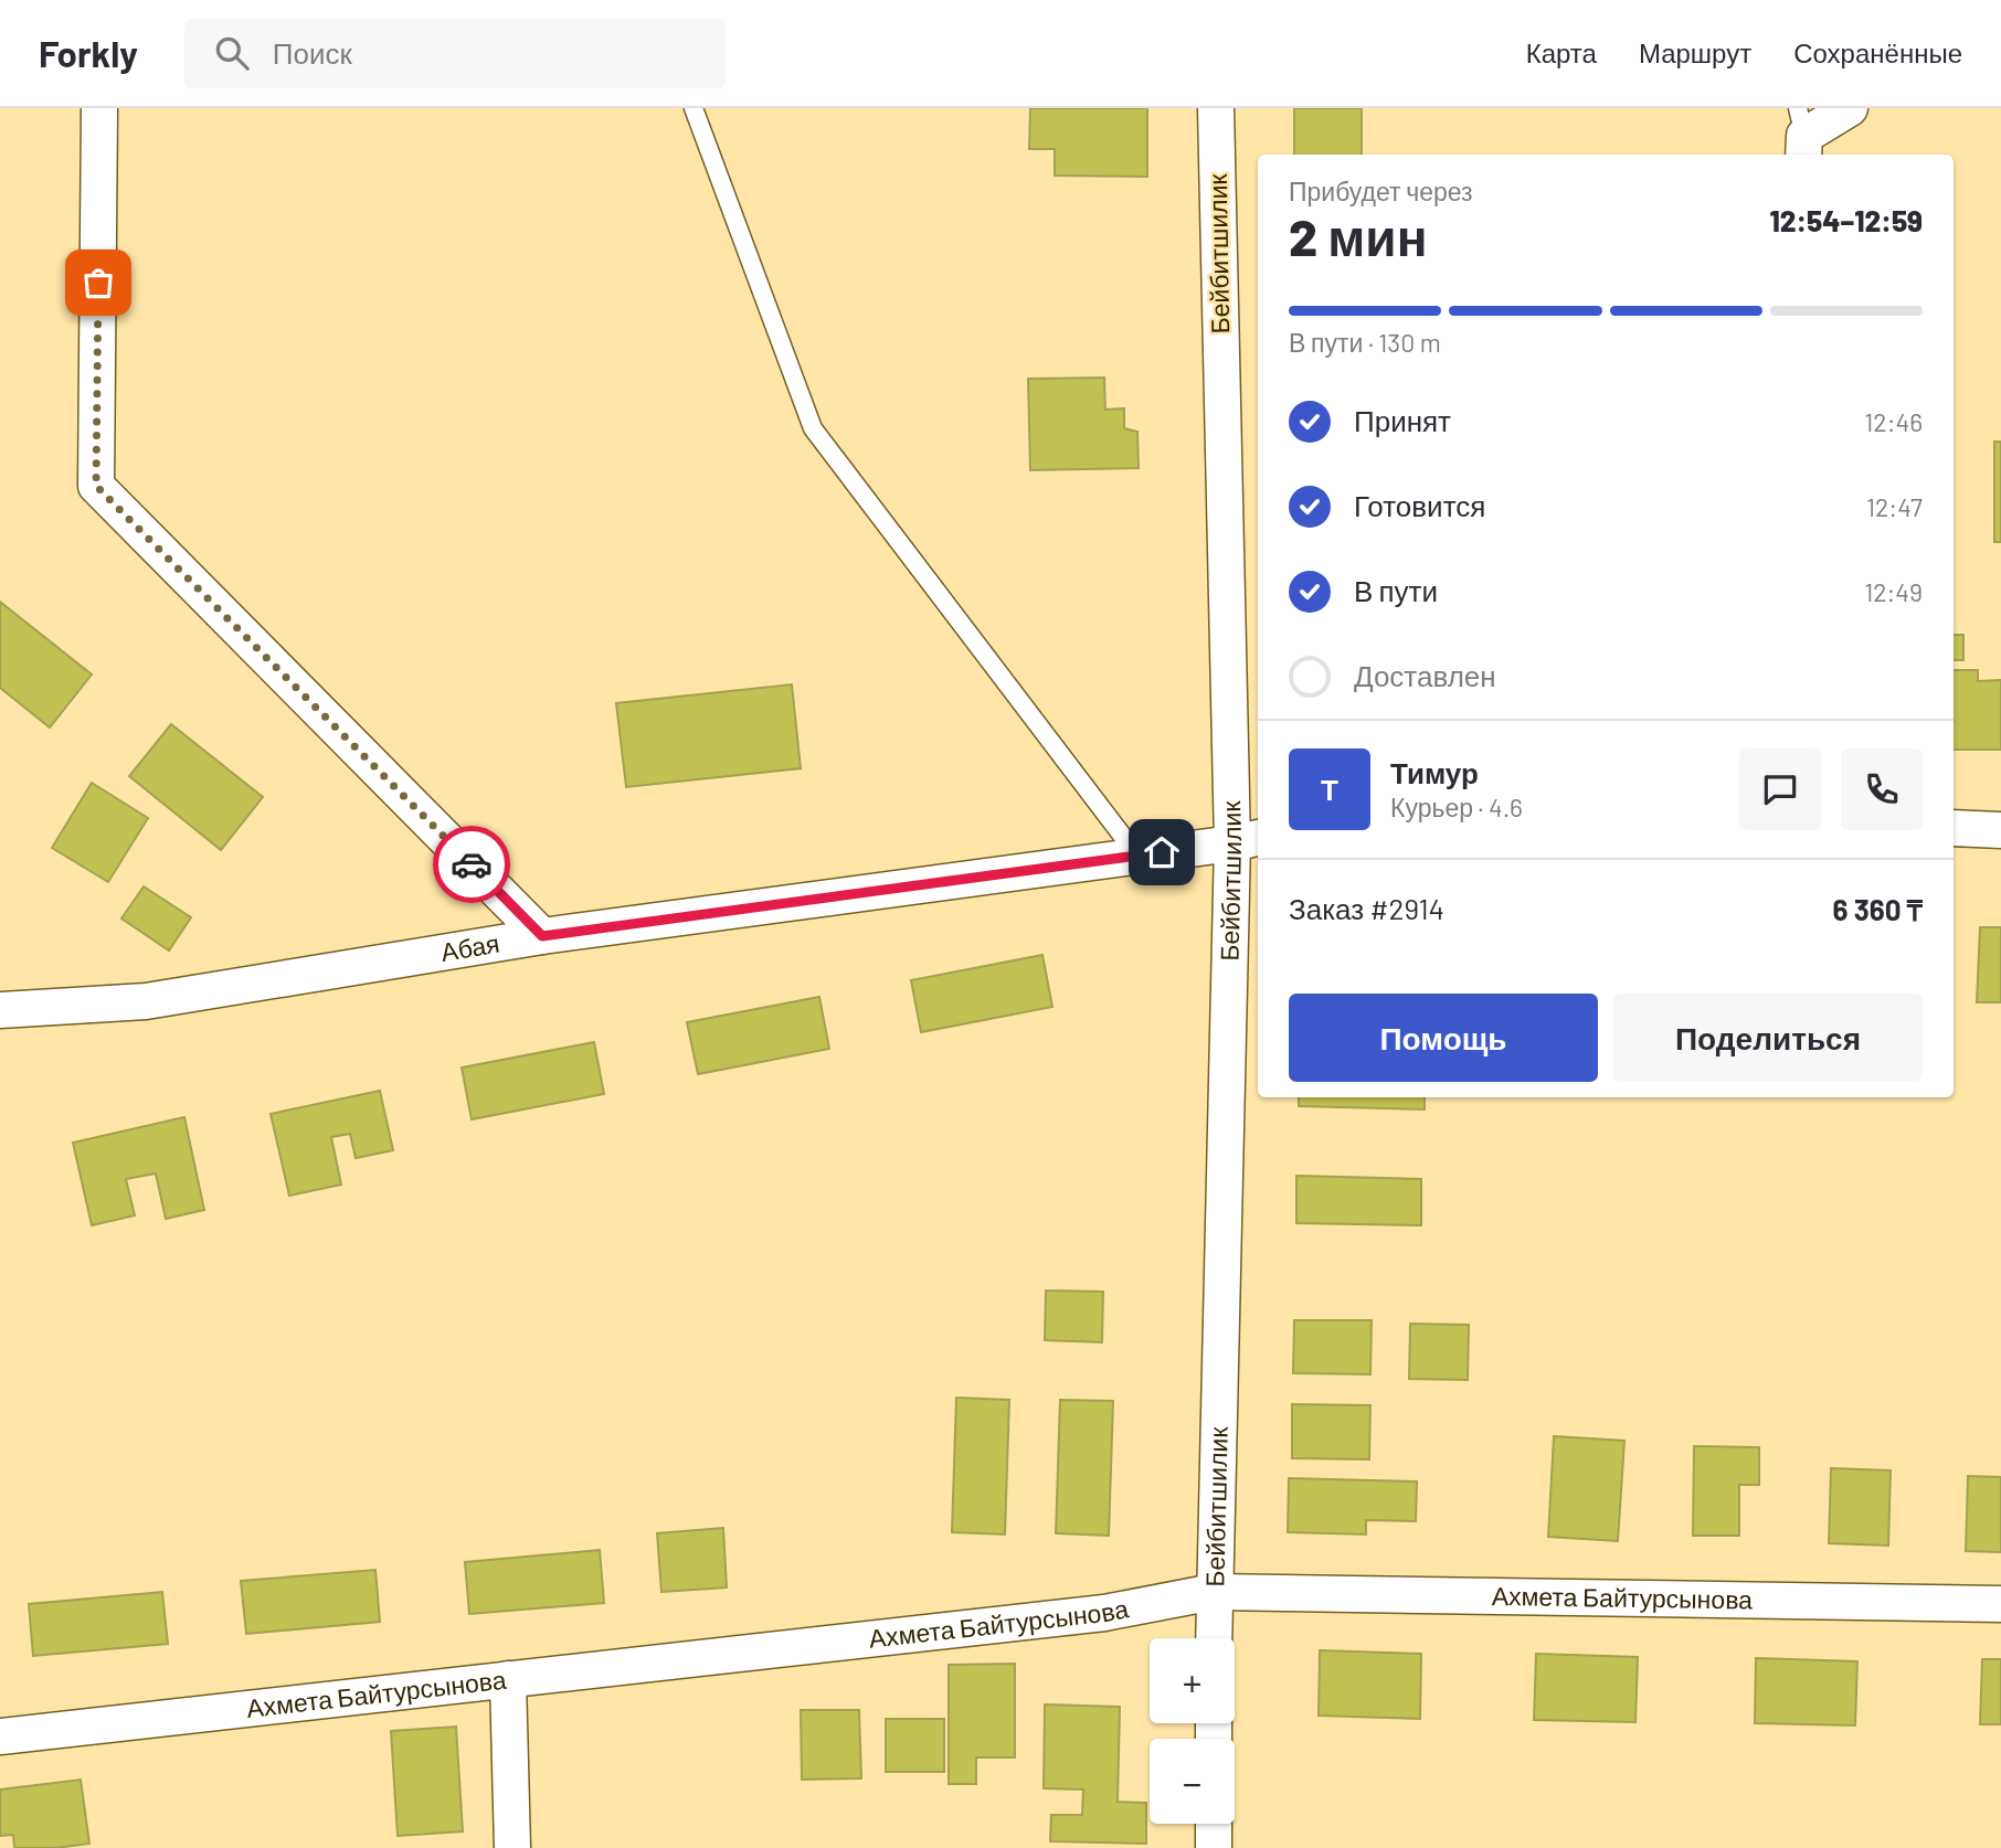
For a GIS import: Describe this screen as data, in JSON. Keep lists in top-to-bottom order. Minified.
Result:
{"streets":{"street":["Бейбитшилик","Абая","Ахмета Байтурсынова"]},"crossings":[["Бейбитшилик","Абая"],["Бейбитшилик","Ахмета Байтурсынова"]],"page":{"header":"Forkly","search":"Поиск","nav":["Карта","Маршрут","Сохранённые"],"heading":["2 мин","Прибудет через","12:54–12:59"],"panel":["Тимур","Курьер · 4.6","Заказ #2914","6 360 ₸"],"bar":"В пути · 130 m","list":[["Принят","12:46"],["Готовится","12:47"],["В пути","12:49"],"Доставлен"],"round":"Т","buttons":["Помощь","Поделиться"],"map_buttons":["+","−"]}}
